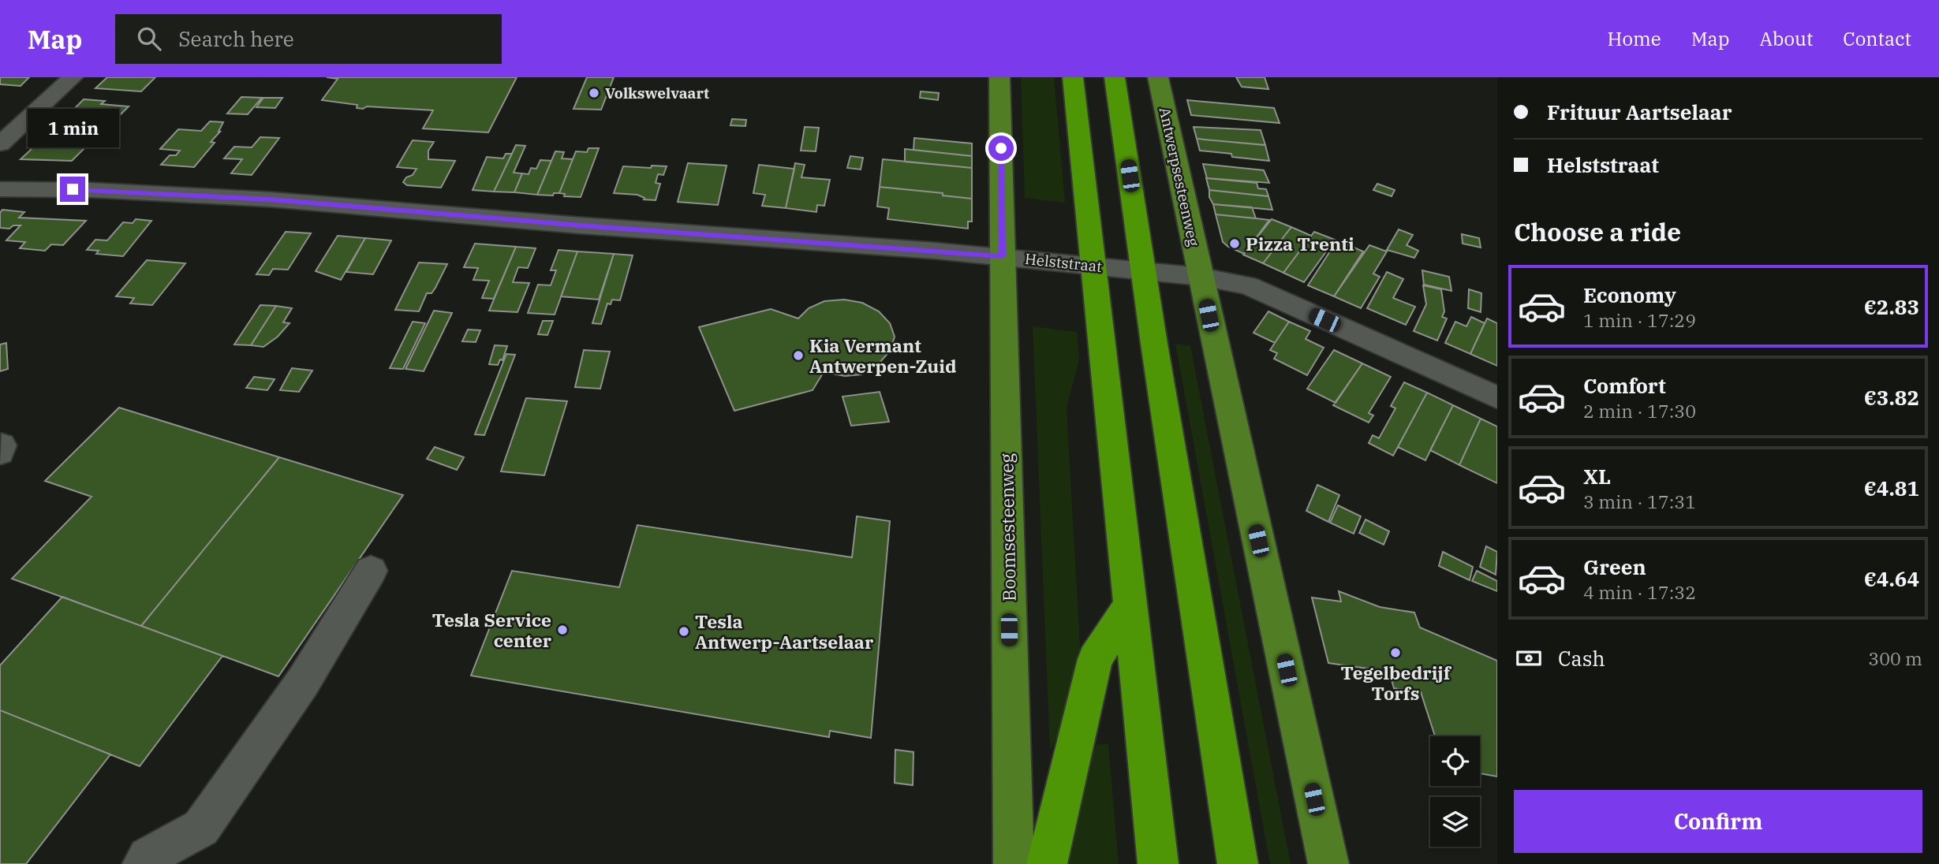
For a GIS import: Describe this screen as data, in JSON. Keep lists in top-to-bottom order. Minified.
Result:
{"streets":{"main road":["Antwerpsesteenweg","Boomsesteenweg"],"street":["Helststraat"]},"crossings":[["Antwerpsesteenweg","Helststraat"],["Helststraat","Boomsesteenweg"]],"places":["Volkswelvaart","Pizza Trenti","Kia Vermant Antwerpen-Zuid","Tesla Service center","Tesla Antwerp-Aartselaar","Tegelbedrijf Torfs"],"page":{"header":"Map","search":"Search here","nav":["Home","Map","About","Contact"],"banner":["Frituur Aartselaar","Helststraat"],"bubble":"1 min","heading":"Choose a ride","list":[{"name":"Economy","note":"1 min · 17:29","value":"€2.83"},{"name":"Comfort","note":"2 min · 17:30","value":"€3.82"},{"name":"XL","note":"3 min · 17:31","value":"€4.81"},{"name":"Green","note":"4 min · 17:32","value":"€4.64"}],"pay":["Cash","300 m"],"buttons":"Confirm"}}
